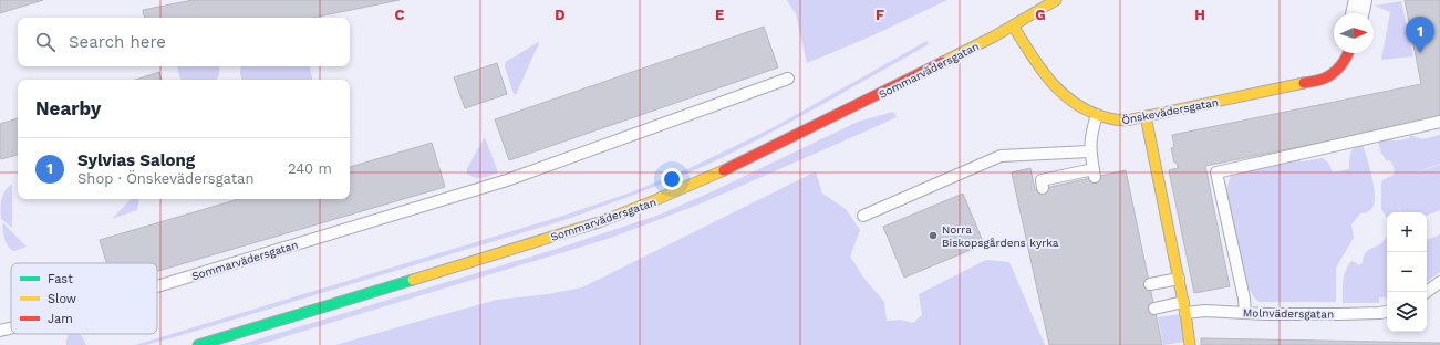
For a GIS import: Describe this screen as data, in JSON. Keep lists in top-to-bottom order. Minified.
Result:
{"streets":{"street":["Sommarvädersgatan","Önskevädersgatan"],"lane":["Molnvädersgatan"]},"crossings":[["Sommarvädersgatan","Önskevädersgatan"]],"places":["Norra Biskopsgårdens kyrka"],"legend":["Fast","Slow","Jam"],"north":"right","page":{"pins":"1","search":"Search here","heading":"Nearby","list":[{"mark":"1","name":"Sylvias Salong","note":"Shop · Önskevädersgatan","value":"240 m"}],"map_buttons":["+","−"]},"grid":{"columns":["C","D","E","F","G","H"]}}
